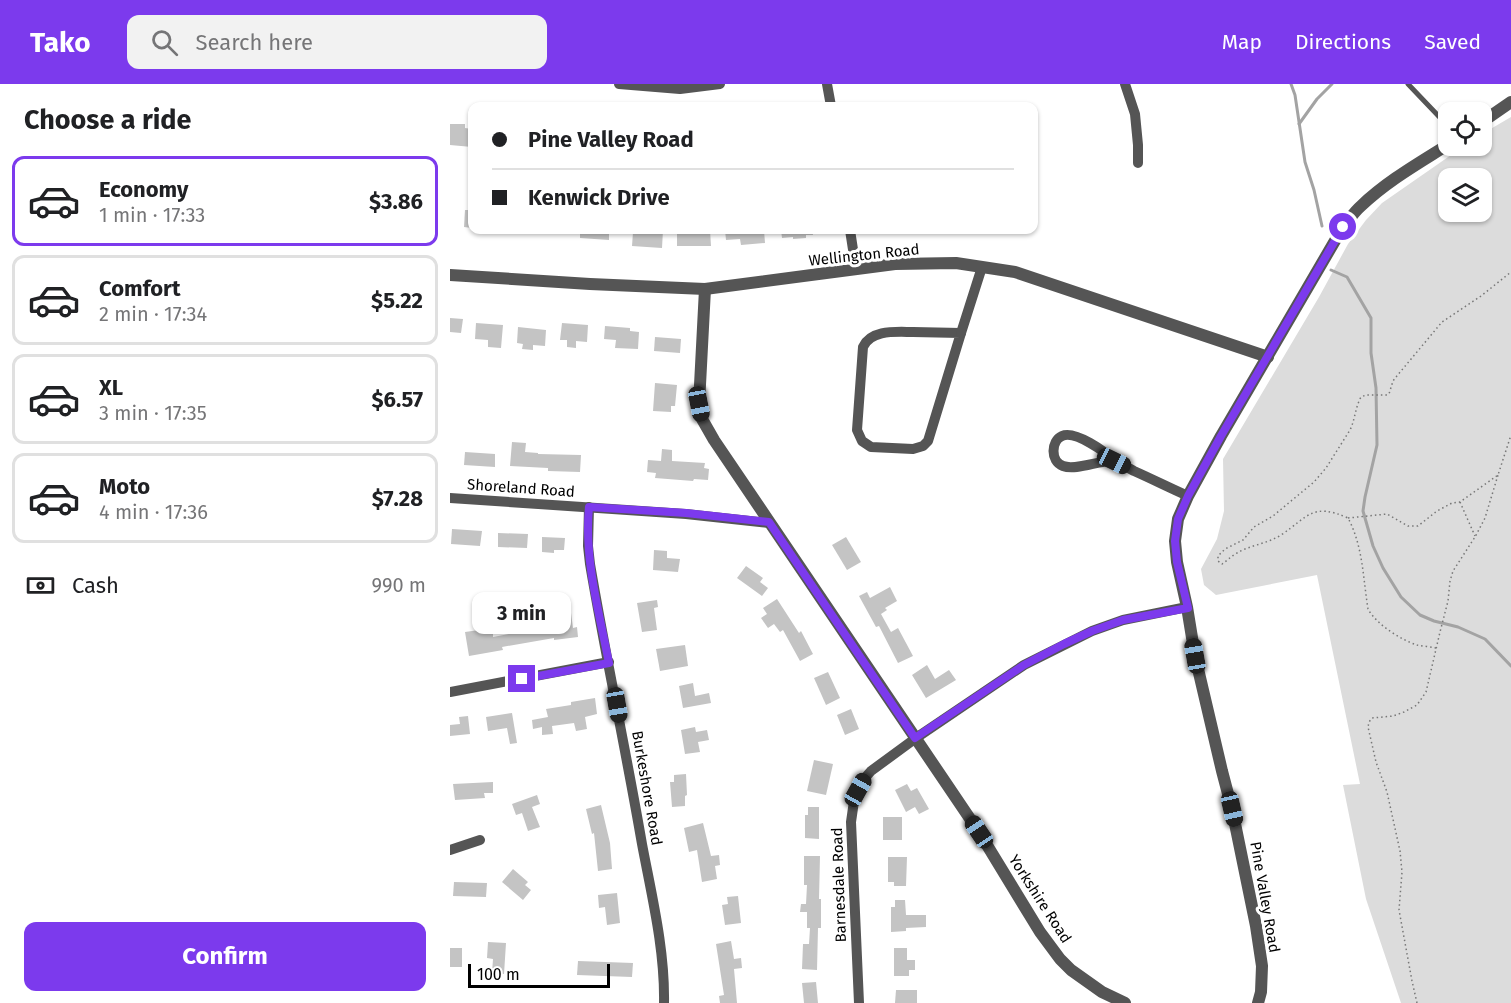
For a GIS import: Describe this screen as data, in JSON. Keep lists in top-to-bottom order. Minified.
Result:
{"streets":{"street":["Wellington Road","Shoreland Road","Burkeshore Road","Barnesdale Road","Pine Valley Road","Yorkshire Road"]},"crossings":[["Wellington Road","Pine Valley Road"],["Wellington Road","Yorkshire Road"],["Shoreland Road","Burkeshore Road"],["Shoreland Road","Yorkshire Road"],["Barnesdale Road","Pine Valley Road"],["Barnesdale Road","Yorkshire Road"]],"scale_bar":"100 m","page":{"header":"Tako","search":"Search here","nav":["Map","Directions","Saved"],"heading":"Choose a ride","banner":["Pine Valley Road","Kenwick Drive"],"list":[{"name":"Economy","note":"1 min · 17:33","value":"$3.86"},{"name":"Comfort","note":"2 min · 17:34","value":"$5.22"},{"name":"XL","note":"3 min · 17:35","value":"$6.57"},{"name":"Moto","note":"4 min · 17:36","value":"$7.28"}],"pay":["Cash","990 m"],"bubble":"3 min","buttons":"Confirm","scale":"100 m"}}
